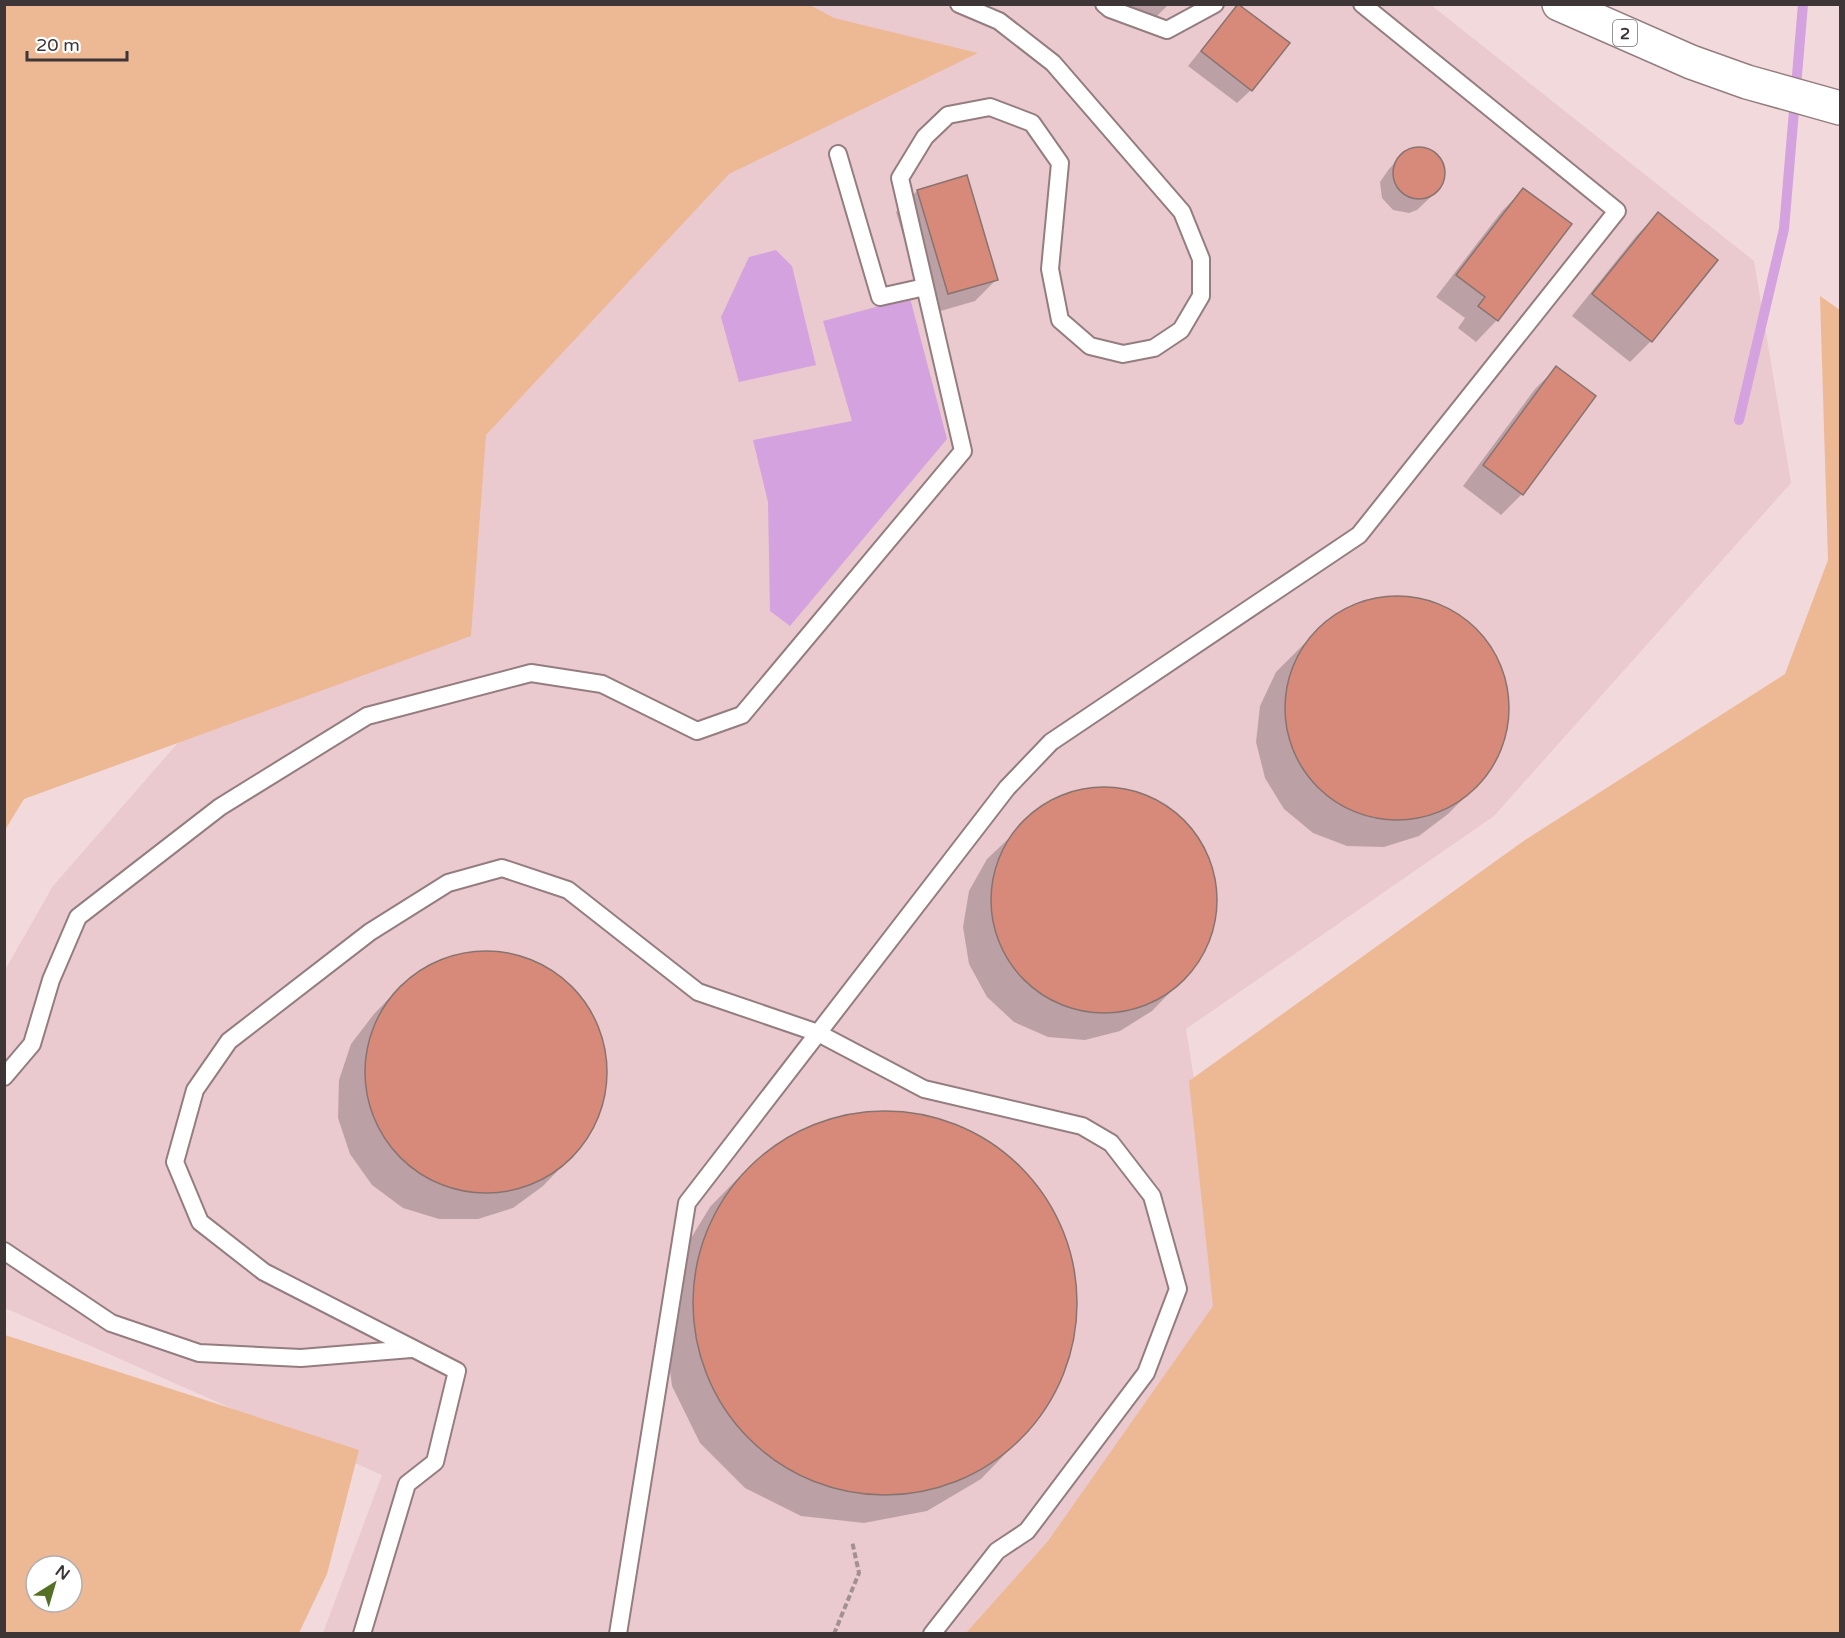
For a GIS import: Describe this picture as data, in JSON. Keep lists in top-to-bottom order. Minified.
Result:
{"streets":{"main road":["2"]},"scale_bar":"20 m","north":"top right"}
